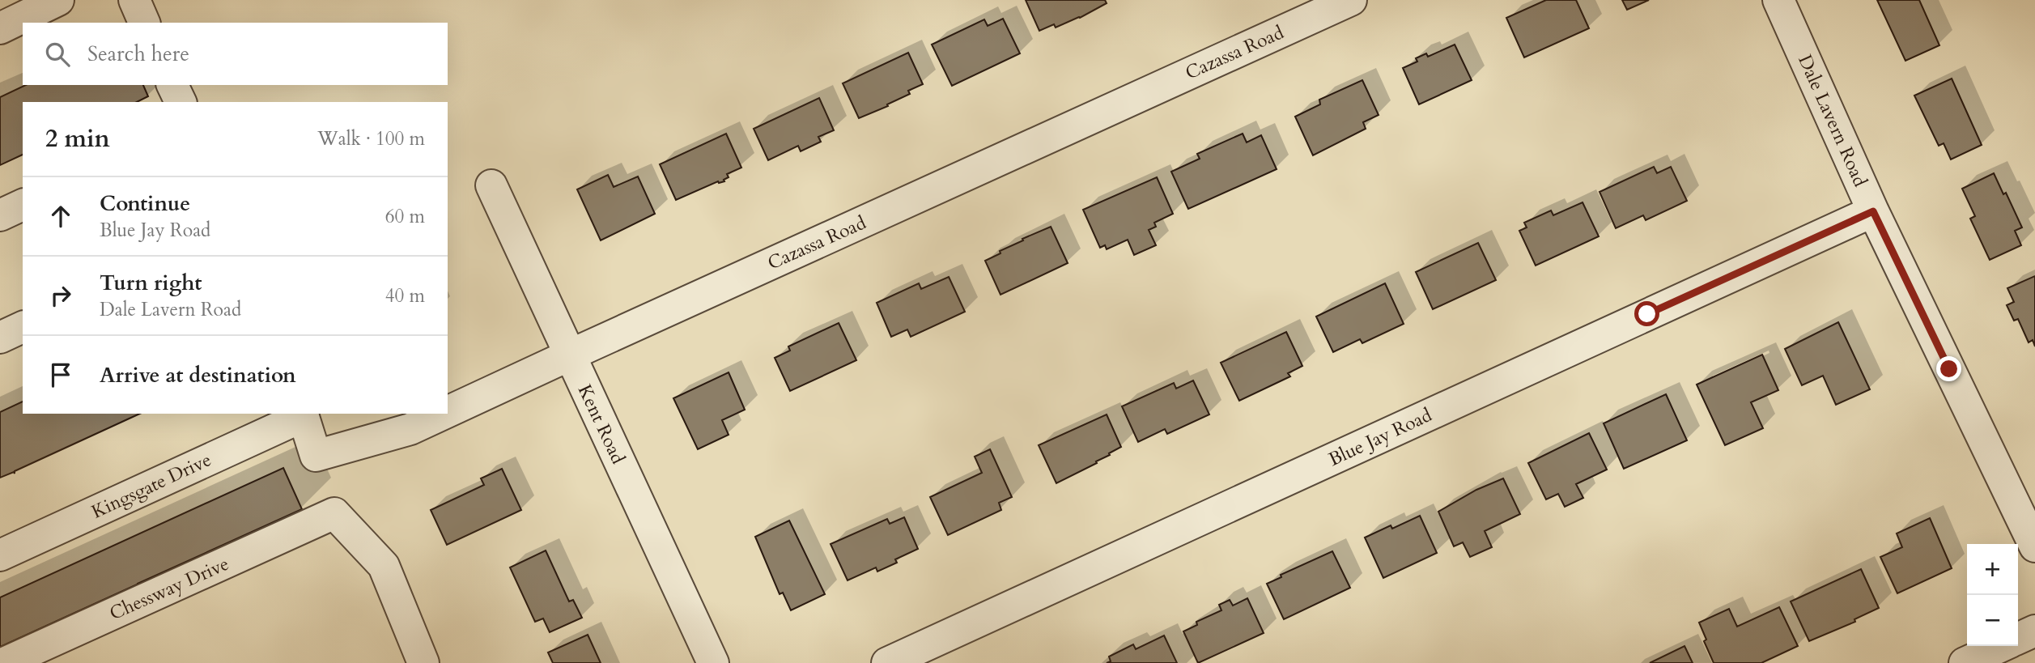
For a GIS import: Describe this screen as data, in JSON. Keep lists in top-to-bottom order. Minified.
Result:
{"streets":{"street":["Cazassa Road","Dale Lavern Road","Kent Road","Blue Jay Road","Kingsgate Drive","Chessway Drive"]},"crossings":[["Cazassa Road","Kent Road"],["Cazassa Road","Kingsgate Drive"],["Dale Lavern Road","Blue Jay Road"]],"page":{"search":"Search here","heading":["2 min","Walk · 100 m"],"list":[["Continue","Blue Jay Road","60 m"],["Turn right","Dale Lavern Road","40 m"],"Arrive at destination"],"map_buttons":["+","−"]}}
